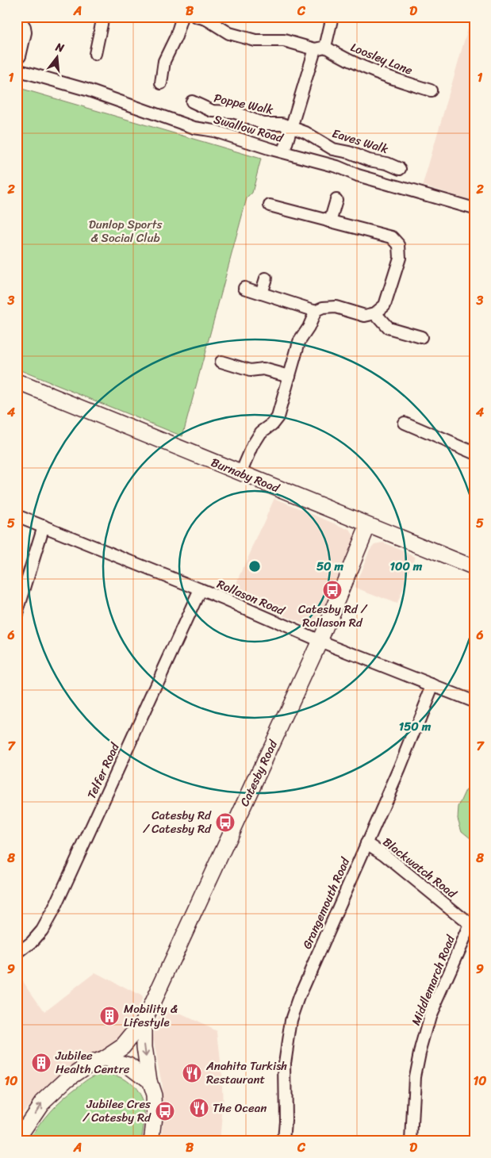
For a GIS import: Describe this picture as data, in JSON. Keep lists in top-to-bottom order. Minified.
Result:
{"streets":{"street":["Loosley Lane","Poppe Walk","Swallow Road","Eaves Walk","Burnaby Road","Rollason Road","Telfer Road","Catesby Road","Blackwatch Road","Grangemouth Road","Middlemarch Road"]},"crossings":[["Poppe Walk","Eaves Walk"],["Burnaby Road","Catesby Road"],["Rollason Road","Telfer Road"],["Rollason Road","Catesby Road"],["Rollason Road","Grangemouth Road"],["Blackwatch Road","Grangemouth Road"],["Blackwatch Road","Middlemarch Road"]],"parks":["Dunlop Sports & Social Club"],"places":{"bus stop":["Catesby Rd / Rollason Rd","Catesby Rd / Catesby Rd","Jubilee Cres / Catesby Rd"],"building":["Mobility & Lifestyle","Jubilee Health Centre"],"restaurant":["Anahita Turkish Restaurant","The Ocean"]},"north":"top","grid":{"columns":["A","B","C","D"],"rows":["1","2","3","4","5","6","7","8","9","10"]},"rings":["50 m","100 m","150 m"]}
